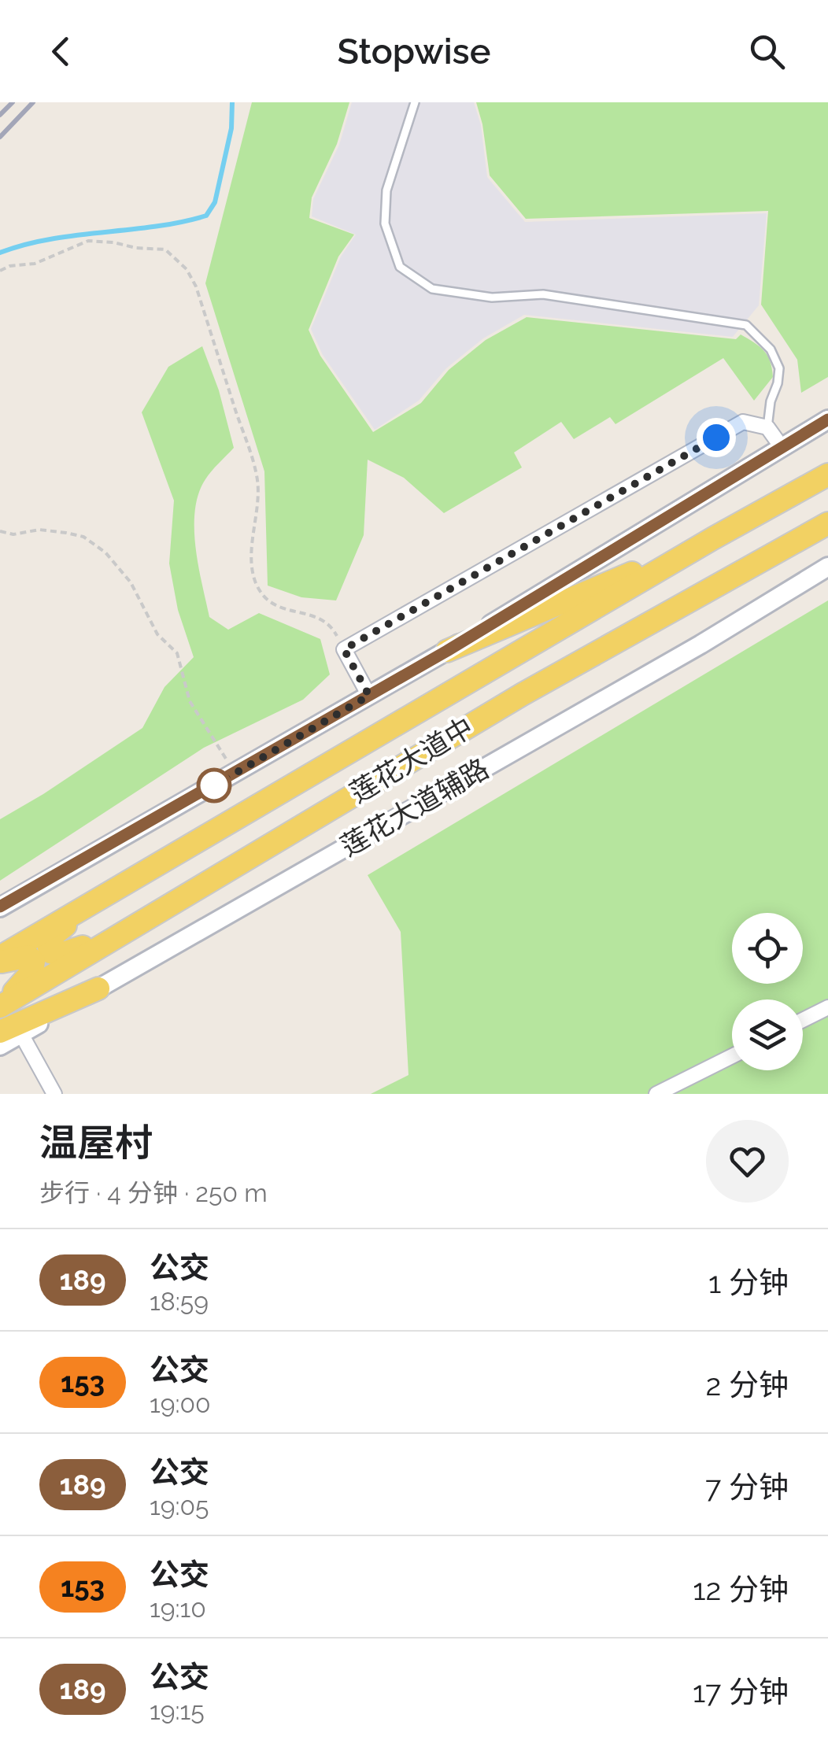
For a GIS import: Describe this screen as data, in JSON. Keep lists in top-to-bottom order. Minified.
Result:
{"streets":{"main road":["莲花大道中"],"street":["莲花大道辅路"]},"lines":["bus line 189"],"page":{"header":"Stopwise","heading":["温屋村","步行 · 4 分钟 · 250 m"],"list":[{"mark":"189","name":"公交","note":"18:59","value":"1 分钟"},{"mark":"153","name":"公交","note":"19:00","value":"2 分钟"},{"mark":"189","name":"公交","note":"19:05","value":"7 分钟"},{"mark":"153","name":"公交","note":"19:10","value":"12 分钟"},{"mark":"189","name":"公交","note":"19:15","value":"17 分钟"}]}}
